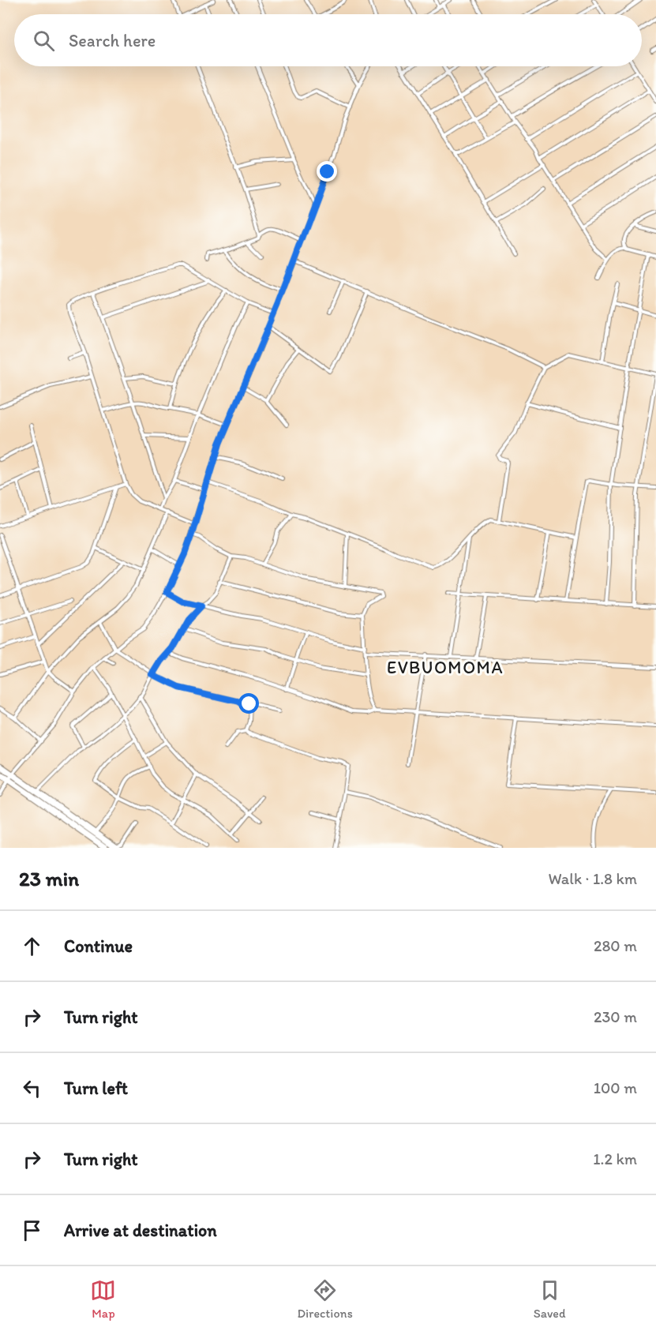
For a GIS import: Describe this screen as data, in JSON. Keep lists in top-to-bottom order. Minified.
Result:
{"districts":["EVBUOMOMA"],"page":{"search":"Search here","heading":["23 min","Walk · 1.8 km"],"list":[["Continue","280 m"],["Turn right","230 m"],["Turn left","100 m"],["Turn right","1.2 km"],"Arrive at destination"],"nav":["Map","Directions","Saved"]}}
